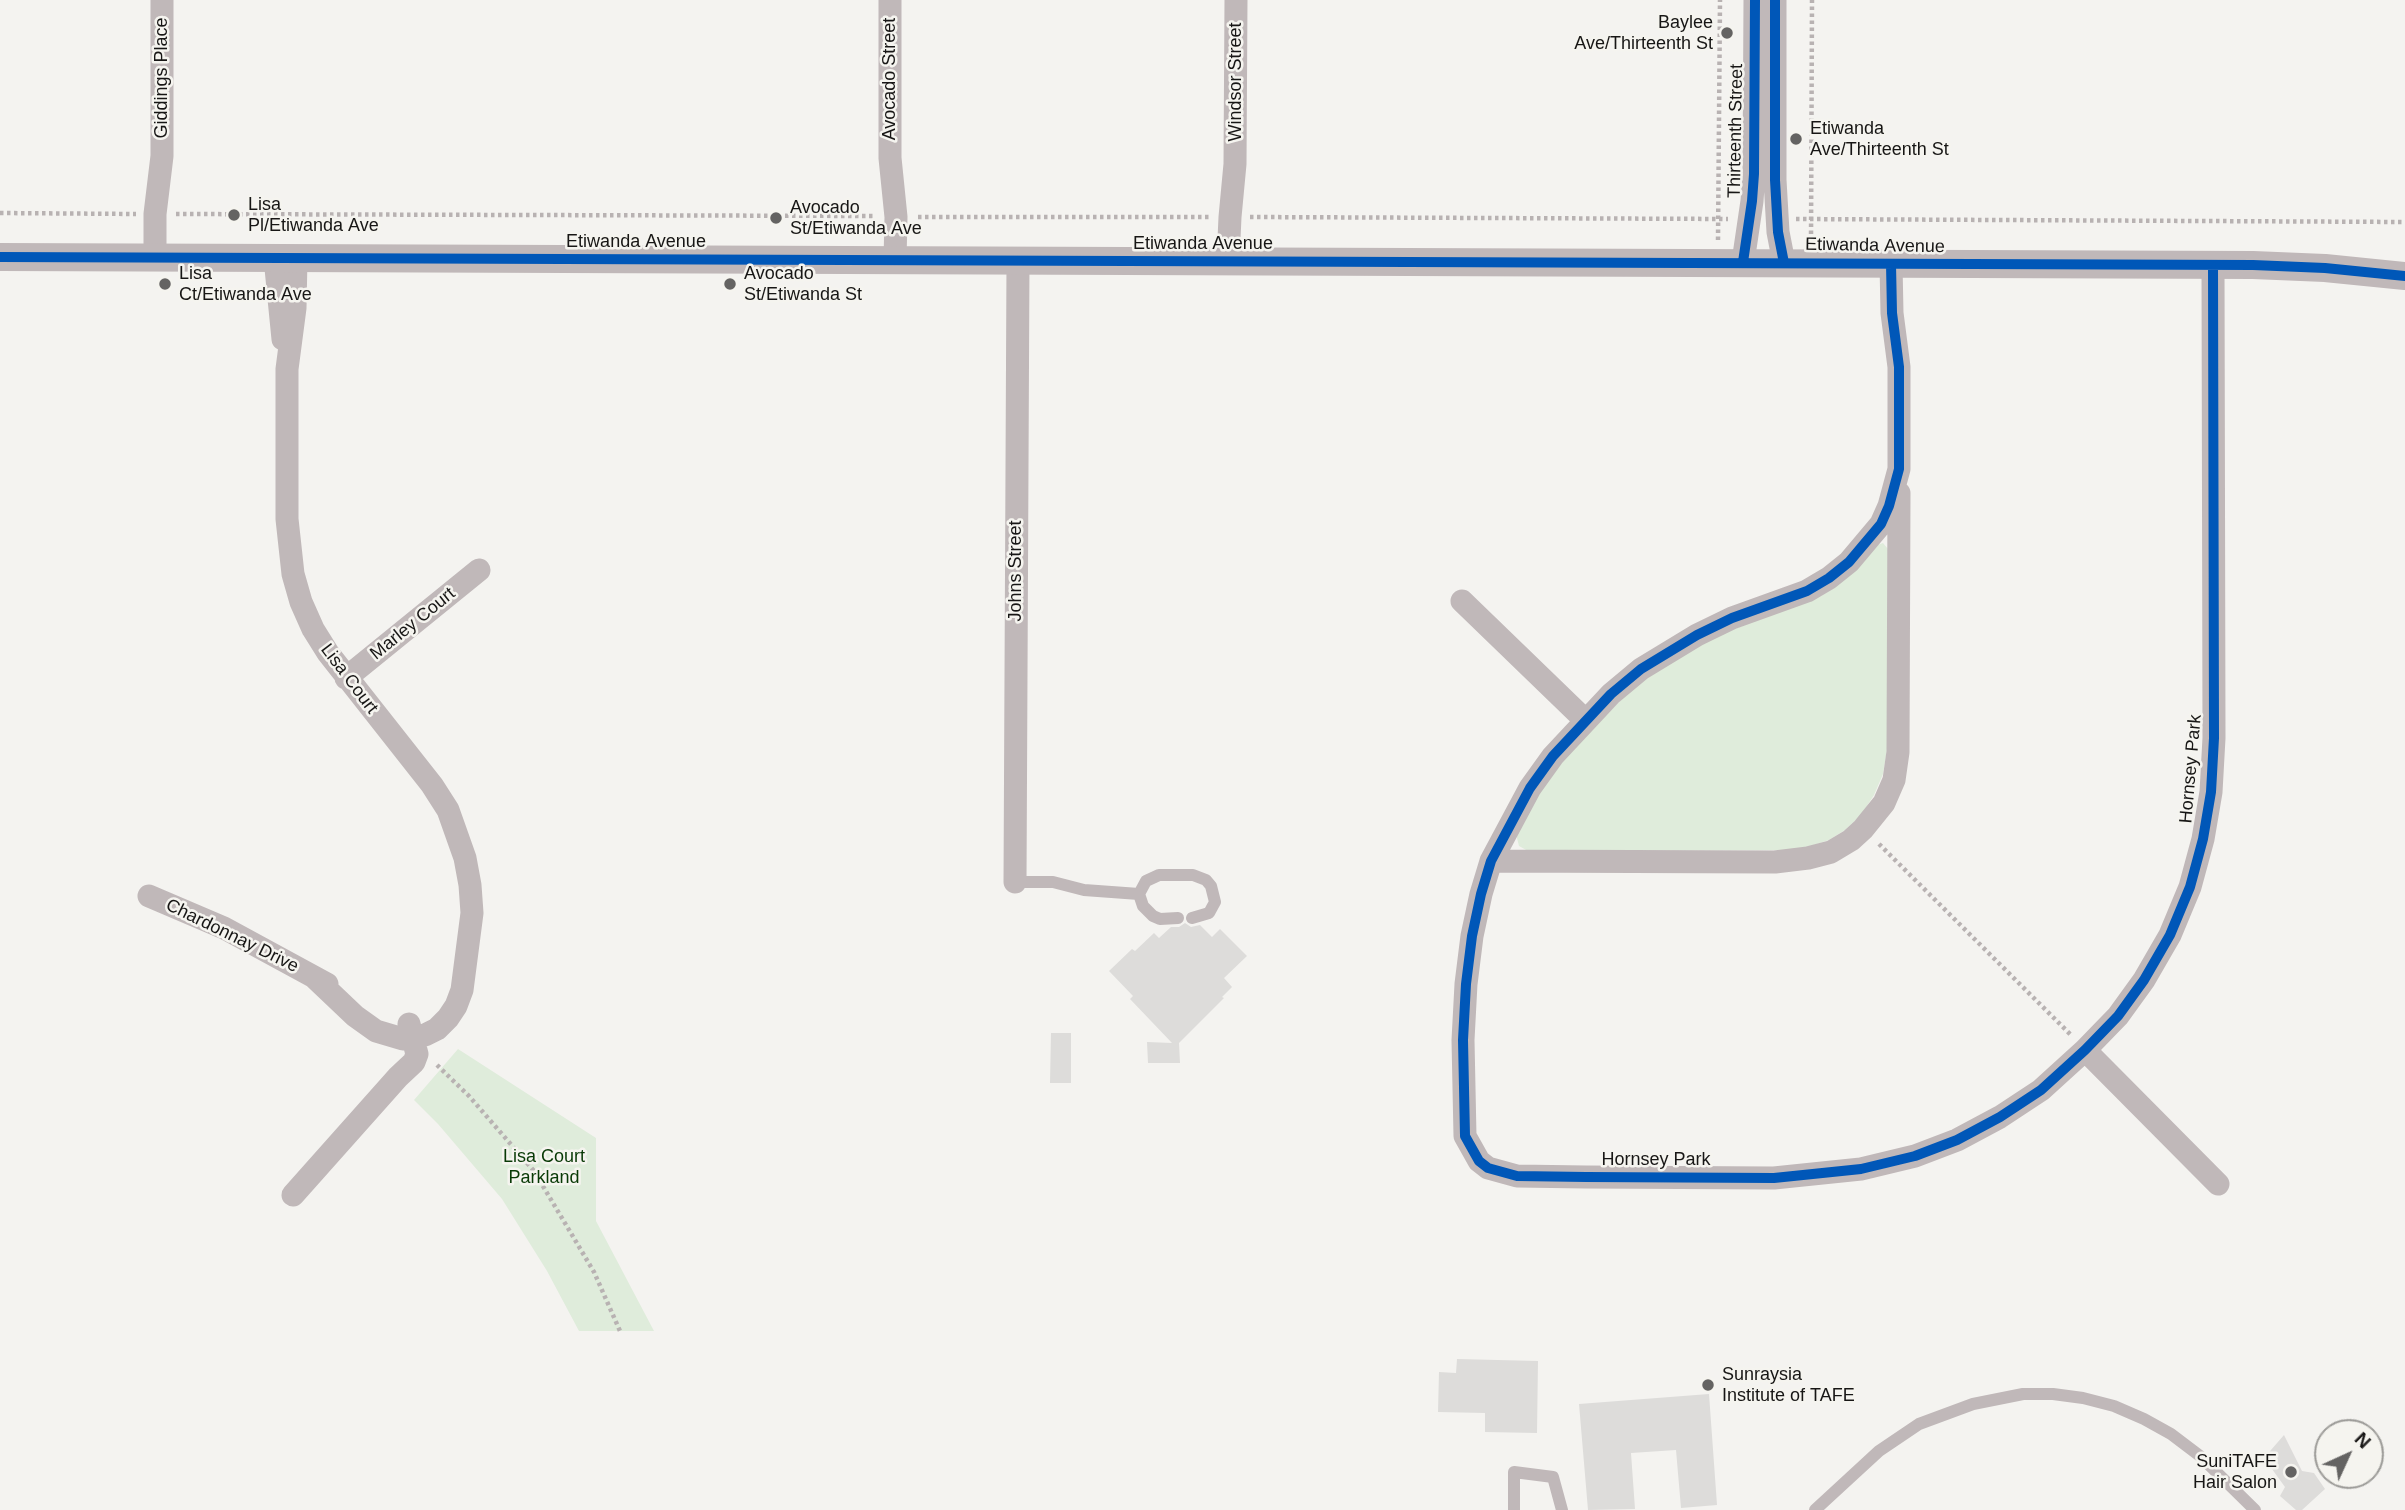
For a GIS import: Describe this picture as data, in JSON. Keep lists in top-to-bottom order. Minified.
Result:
{"streets":{"street":["Giddings Place","Avocado Street","Windsor Street","Thirteenth Street","Etiwanda Avenue","Johns Street","Marley Court","Lisa Court","Hornsey Park","Chardonnay Drive"]},"crossings":[["Giddings Place","Etiwanda Avenue"],["Avocado Street","Etiwanda Avenue"],["Windsor Street","Etiwanda Avenue"],["Thirteenth Street","Etiwanda Avenue"],["Etiwanda Avenue","Johns Street"],["Etiwanda Avenue","Lisa Court"],["Etiwanda Avenue","Hornsey Park"],["Marley Court","Lisa Court"],["Lisa Court","Chardonnay Drive"]],"parks":["Lisa Court Parkland"],"places":["Baylee Ave/Thirteenth St","Etiwanda Ave/Thirteenth St","Lisa Pl/Etiwanda Ave","Avocado St/Etiwanda Ave","Lisa Ct/Etiwanda Ave","Avocado St/Etiwanda St","Sunraysia Institute of TAFE","SuniTAFE Hair Salon"],"north":"top right"}
